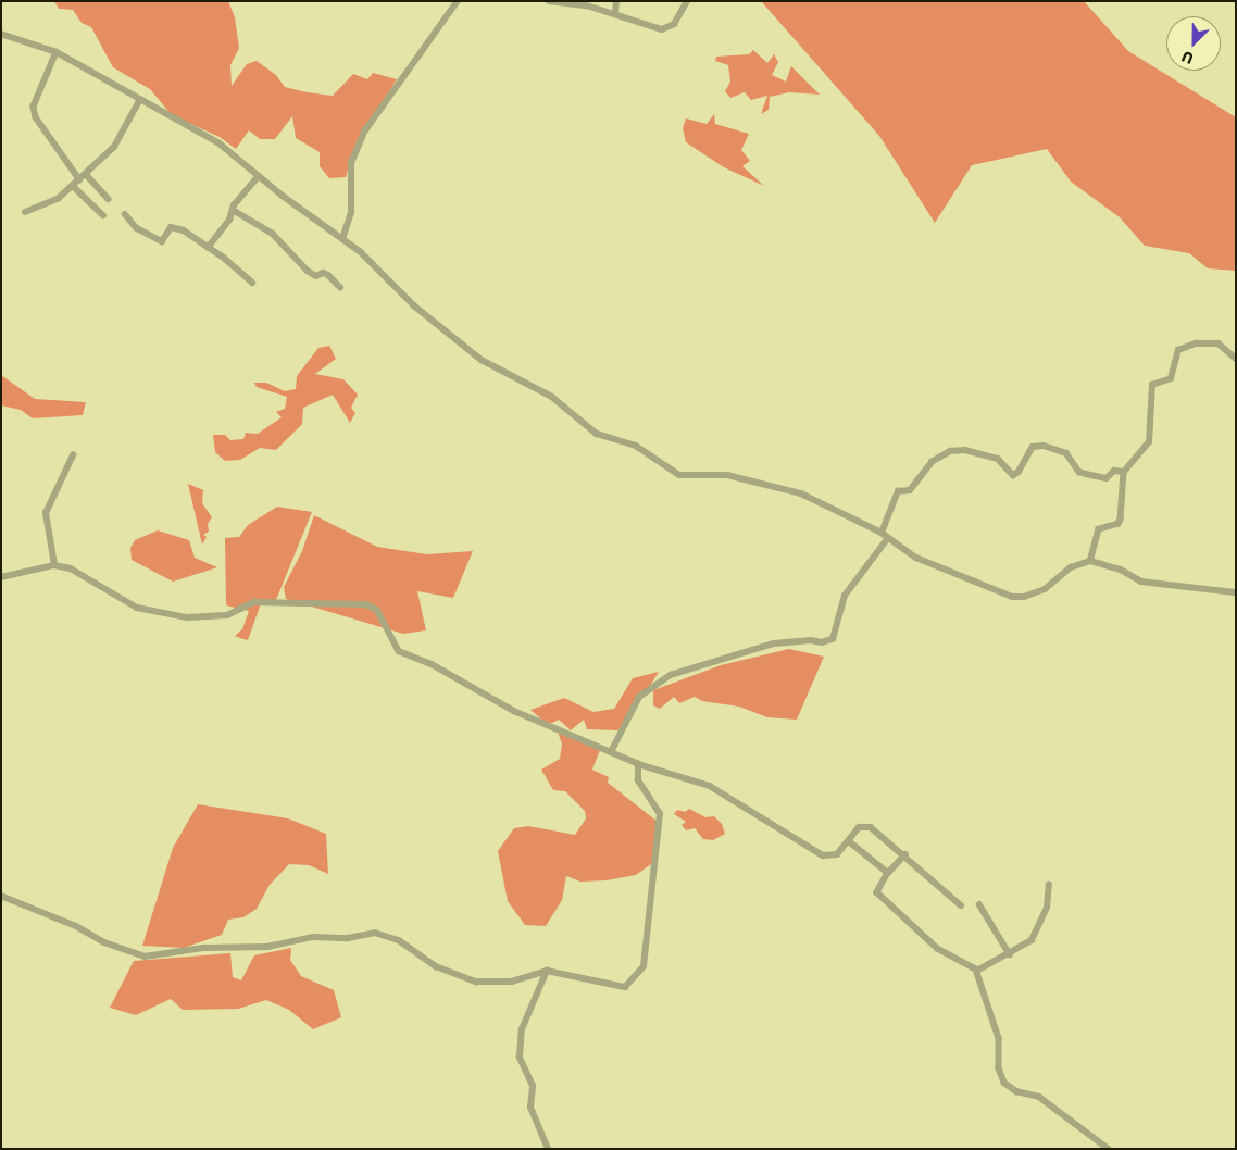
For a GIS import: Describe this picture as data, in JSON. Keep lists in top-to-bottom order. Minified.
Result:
{"north":"bottom left"}
